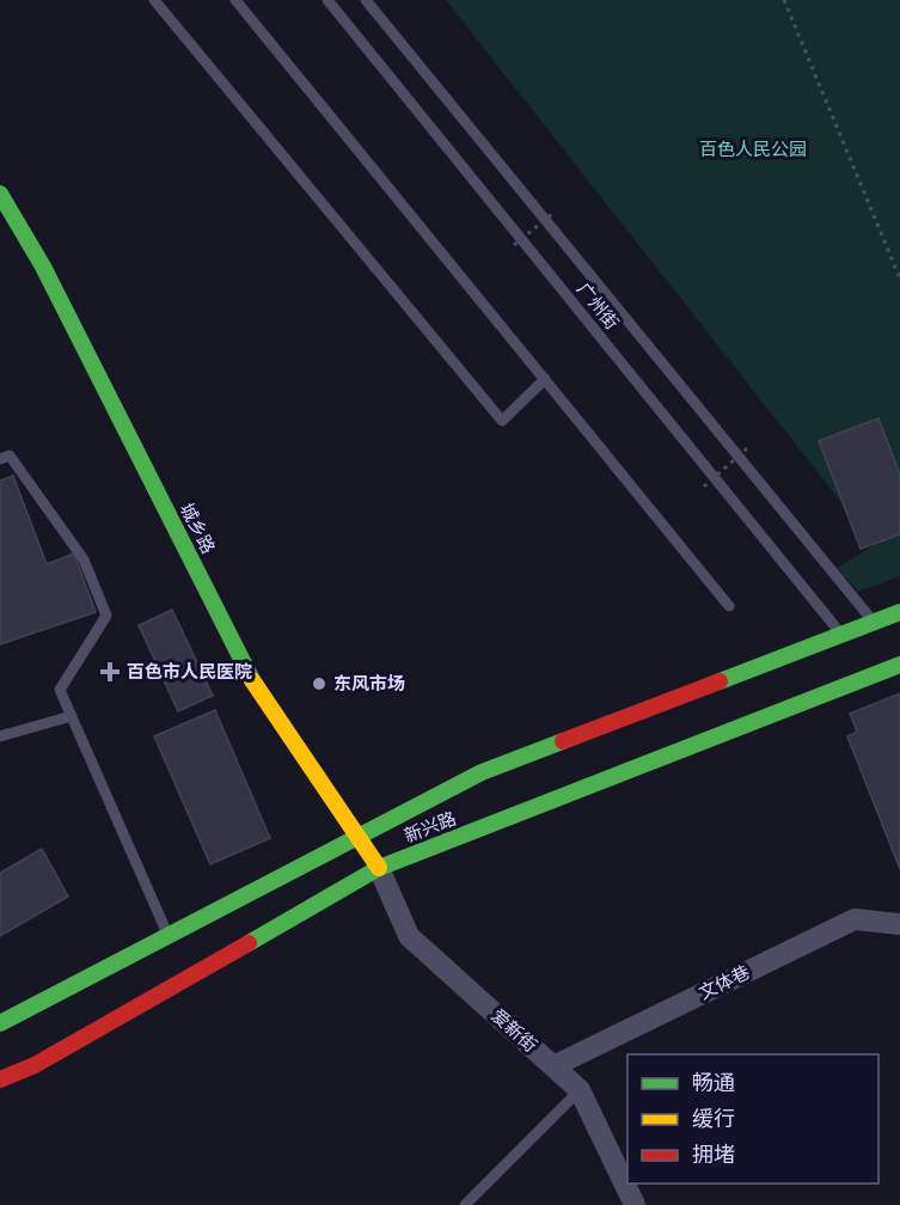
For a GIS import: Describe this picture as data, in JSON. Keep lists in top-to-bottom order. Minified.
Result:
{"streets":{"main road":["城乡路","新兴路"],"street":["文体巷","爱新街"],"lane":["广州街"]},"crossings":[["广州街","新兴路"],["城乡路","新兴路"],["城乡路","爱新街"],["新兴路","爱新街"],["文体巷","爱新街"]],"parks":["百色人民公园"],"places":{"health":["百色市人民医院"],"other":["东风市场"]},"legend":["畅通","缓行","拥堵"]}
